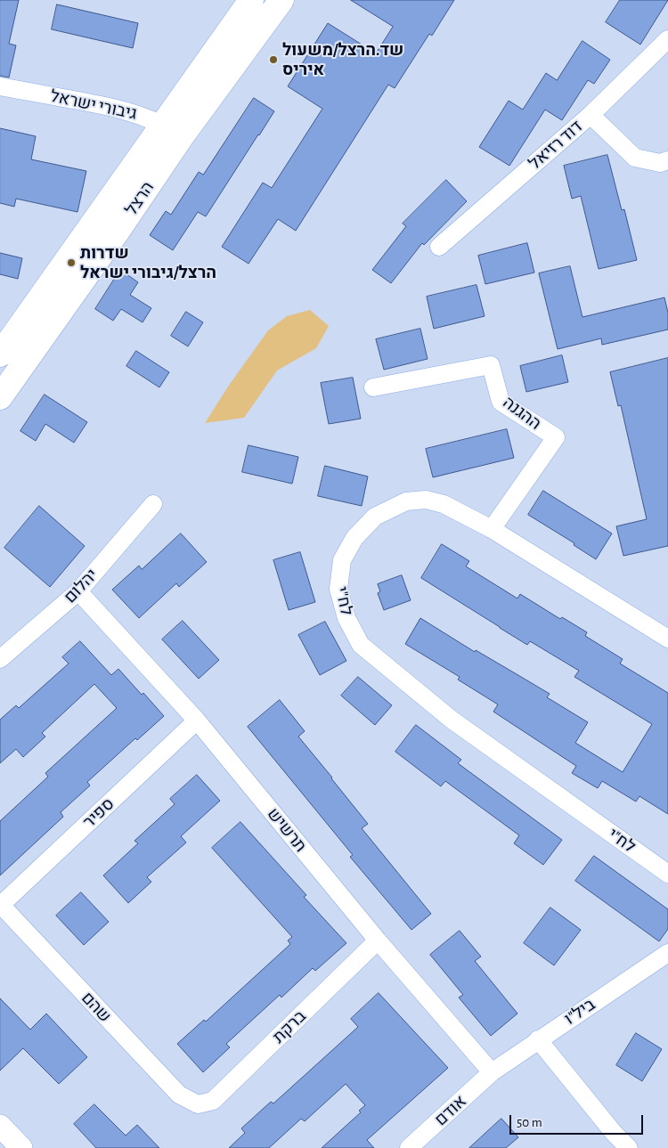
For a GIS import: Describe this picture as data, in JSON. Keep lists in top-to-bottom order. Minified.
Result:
{"streets":{"main road":["הרצל"],"street":["גיבורי ישראל","דוד רזיאל","ההגנה","יהלום","לח\"י","ספיר","תרשיש","שהם","ביל\"ו","ברקת","אודם"]},"crossings":[["גיבורי ישראל","הרצל"],["ההגנה","לח\"י"],["יהלום","תרשיש"],["ספיר","תרשיש"],["ספיר","שהם"],["תרשיש","ביל\"ו"],["תרשיש","ברקת"],["תרשיש","אודם"],["שהם","ברקת"],["ביל\"ו","אודם"]],"places":["שד.הרצל/משעול איריס","שדרות הרצל/גיבורי ישראל"],"scale_bar":"50 m"}
